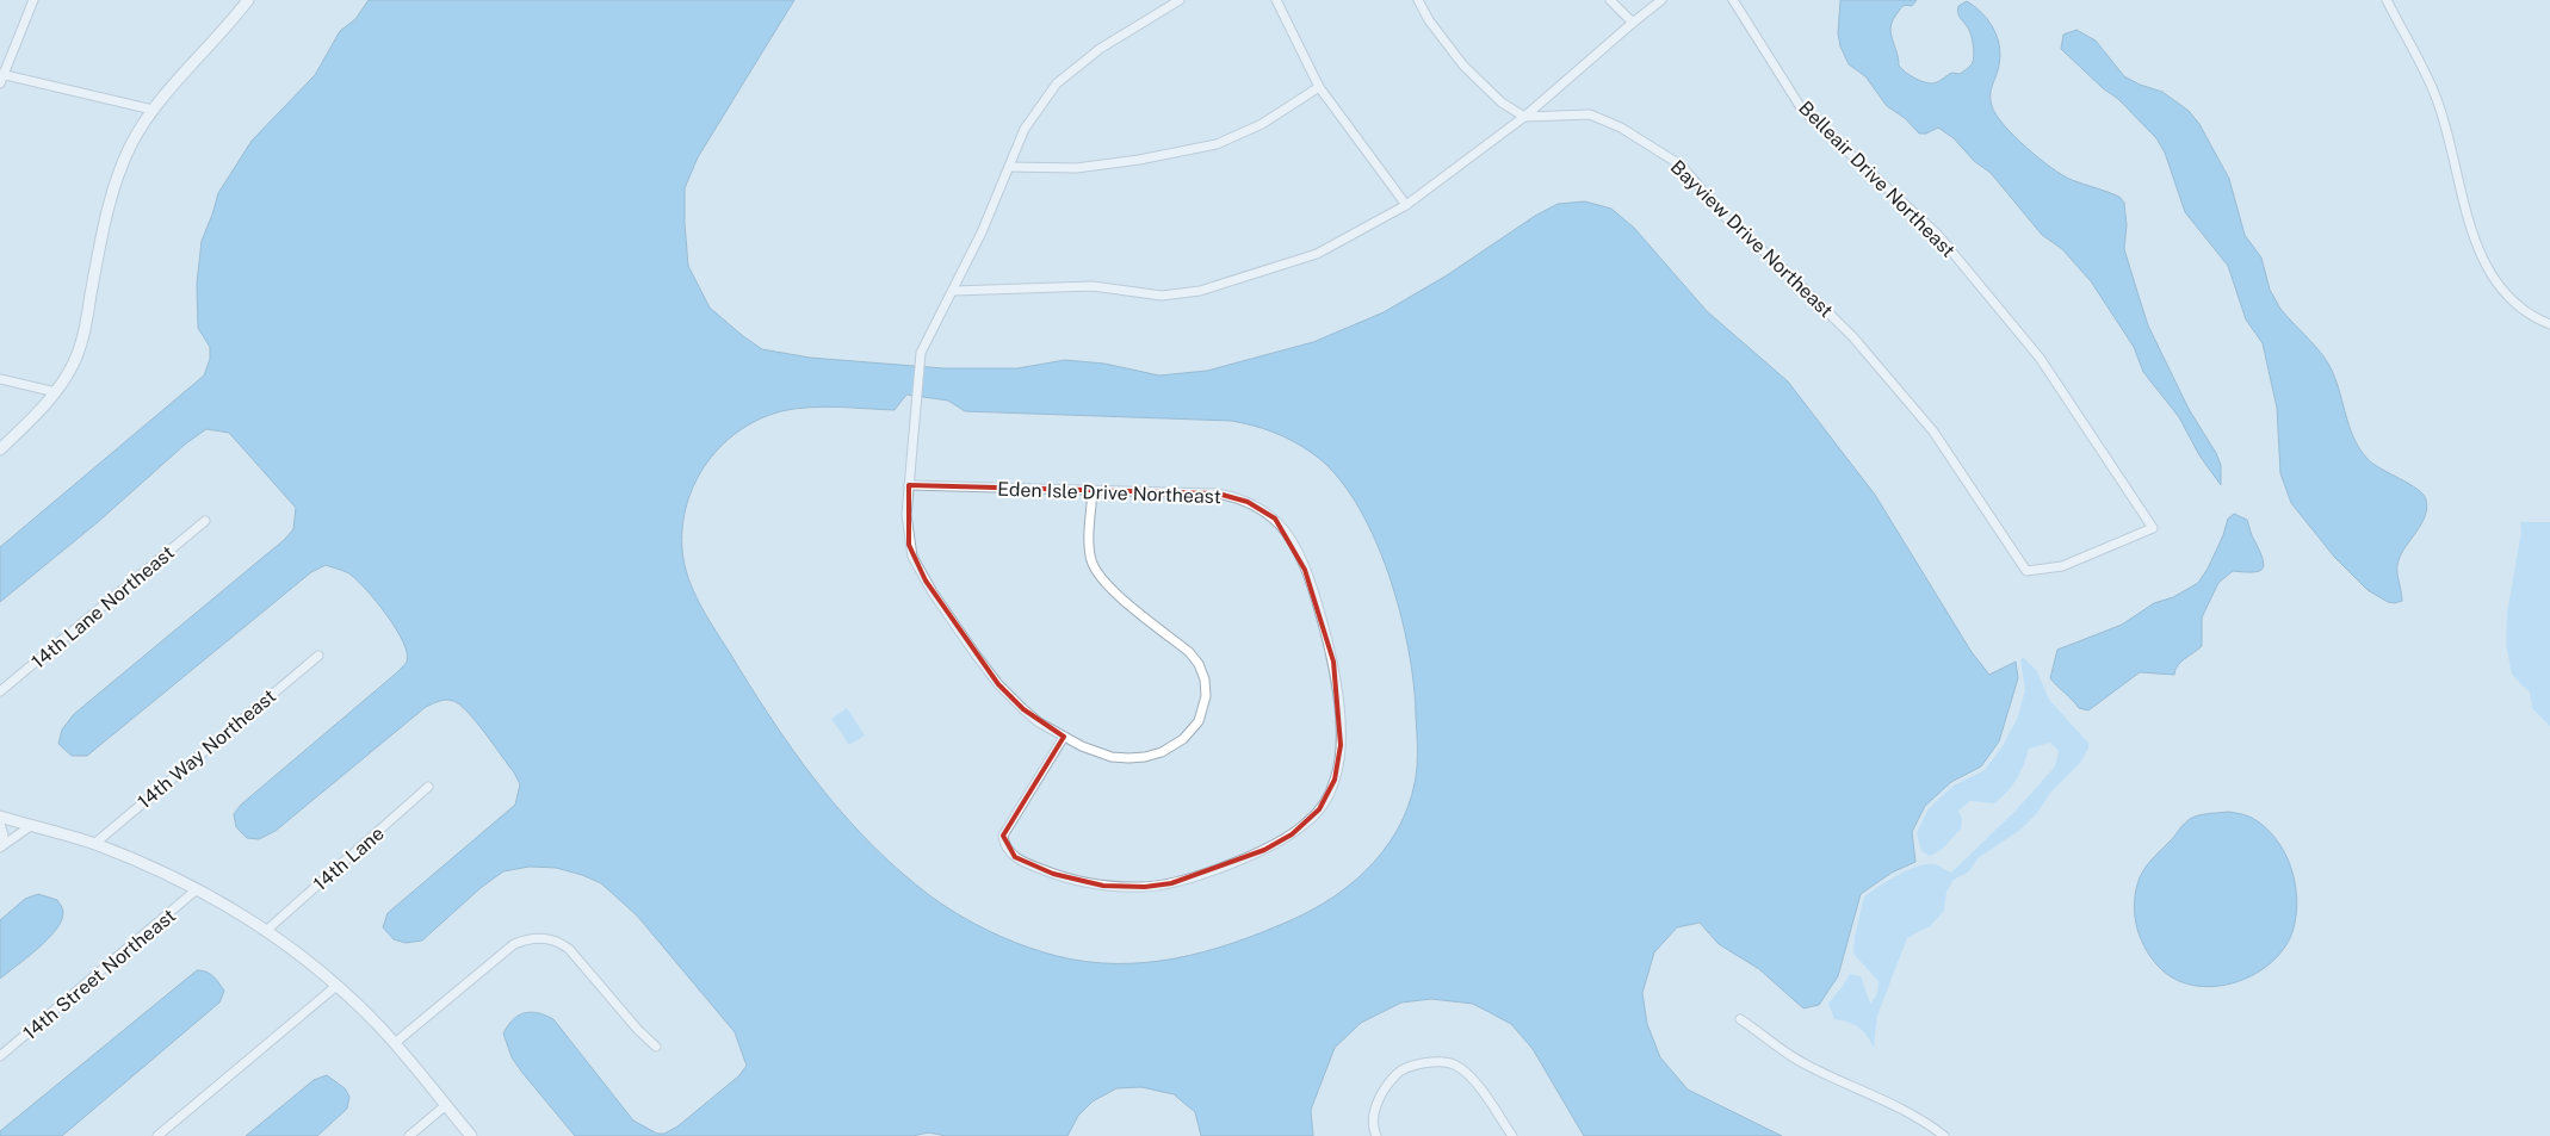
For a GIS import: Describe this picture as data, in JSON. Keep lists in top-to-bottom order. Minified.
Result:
{"streets":{"street":["Belleair Drive Northeast","Bayview Drive Northeast","Eden Isle Drive Northeast","14th Lane Northeast","14th Way Northeast","14th Lane","14th Street Northeast"]},"crossings":[["Belleair Drive Northeast","Bayview Drive Northeast"]]}
